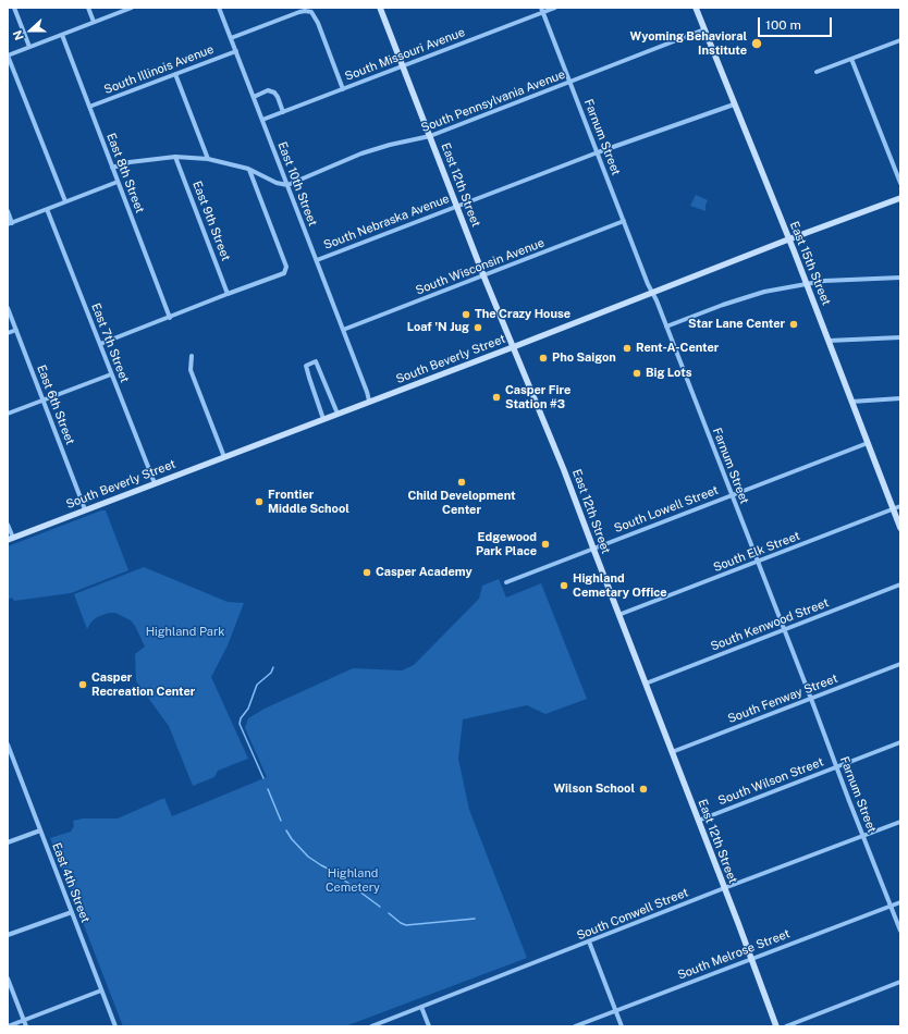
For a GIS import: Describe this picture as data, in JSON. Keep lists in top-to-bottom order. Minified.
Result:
{"streets":{"main road":["East 12th Street","East 15th Street","South Beverly Street"],"street":["South Missouri Avenue","South Illinois Avenue","South Pennsylvania Avenue","Farnum Street","East 8th Street","East 10th Street","East 9th Street","South Nebraska Avenue","South Wisconsin Avenue","East 7th Street","East 6th Street","South Lowell Street","South Elk Street","South Kenwood Street","South Fenway Street","South Wilson Street","East 4th Street","South Conwell Street","South Melrose Street"]},"crossings":[["South Missouri Avenue","Farnum Street"],["South Missouri Avenue","East 10th Street"],["South Missouri Avenue","East 12th Street"],["South Illinois Avenue","East 8th Street"],["South Illinois Avenue","East 10th Street"],["South Pennsylvania Avenue","Farnum Street"],["South Pennsylvania Avenue","East 10th Street"],["South Pennsylvania Avenue","East 12th Street"],["South Pennsylvania Avenue","East 15th Street"],["Farnum Street","South Nebraska Avenue"],["Farnum Street","South Wisconsin Avenue"],["Farnum Street","South Beverly Street"],["Farnum Street","South Lowell Street"],["Farnum Street","South Elk Street"],["Farnum Street","South Kenwood Street"],["Farnum Street","South Fenway Street"],["Farnum Street","South Wilson Street"],["Farnum Street","South Conwell Street"],["Farnum Street","South Melrose Street"],["East 10th Street","South Nebraska Avenue"],["East 10th Street","South Wisconsin Avenue"],["East 10th Street","South Beverly Street"],["East 12th Street","South Nebraska Avenue"],["East 12th Street","South Wisconsin Avenue"],["East 12th Street","South Beverly Street"],["East 12th Street","South Lowell Street"],["East 12th Street","South Elk Street"],["East 12th Street","South Kenwood Street"],["East 12th Street","South Fenway Street"],["East 12th Street","South Wilson Street"],["East 12th Street","South Conwell Street"],["East 12th Street","South Melrose Street"],["South Nebraska Avenue","East 15th Street"],["East 15th Street","South Beverly Street"],["East 15th Street","South Lowell Street"],["East 15th Street","South Elk Street"],["East 7th Street","South Beverly Street"],["South Beverly Street","East 6th Street"]],"parks":["Highland Park","Highland Cemetery"],"places":["Wyoming Behavioral Institute","The Crazy House","Star Lane Center","Loaf 'N Jug","Rent-A-Center","Pho Saigon","Big Lots","Casper Fire Station #3","Child Development Center","Frontier Middle School","Edgewood Park Place","Casper Academy","Highland Cemetary Office","Casper Recreation Center","Wilson School"],"scale_bar":"100 m","north":"left"}
